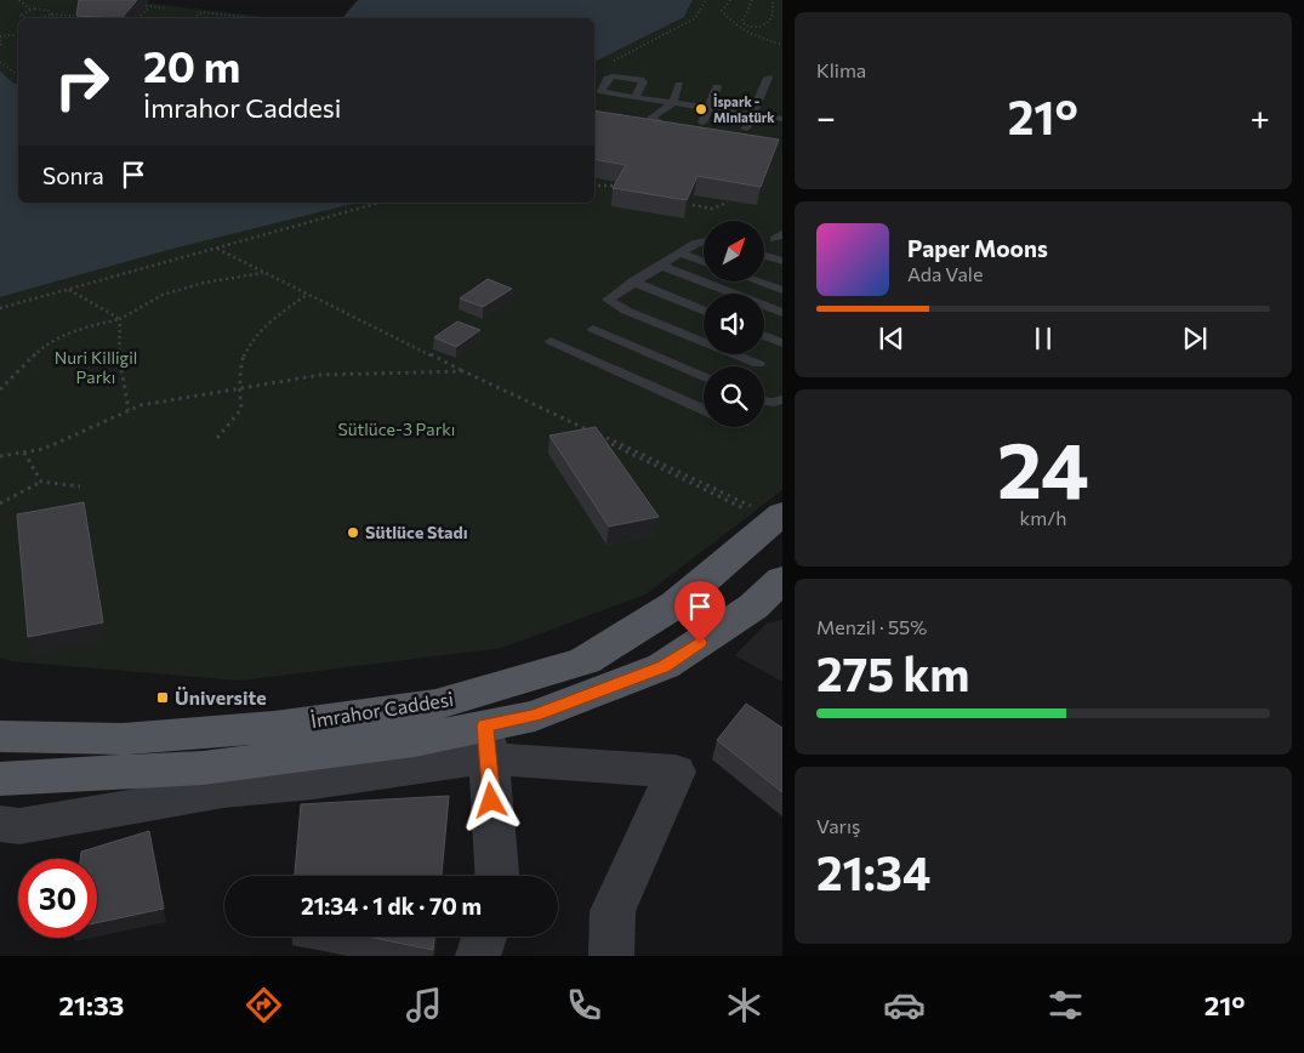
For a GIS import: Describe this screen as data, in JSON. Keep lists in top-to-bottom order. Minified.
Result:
{"streets":{"main road":["İmrahor Caddesi"]},"parks":["Nuri Killigil Parkı","Sütlüce-3 Parkı"],"places":{"other":["İspark - Miniatürk","Sütlüce Stadı"],"transit":["Üniversite"]},"north":"top right","page":{"tile":["Klima",["24","km/h"],["Menzil · 55%","275 km"],["Varış","21:34"]],"turn":["20 m","İmrahor Caddesi"],"heat":["−","21°","+"],"then":"Sonra","song":["Paper Moons","Ada Vale"],"limit":"30","trip":"21:34 · 1 dk · 70 m","tabs":["21:33","21°"]}}
